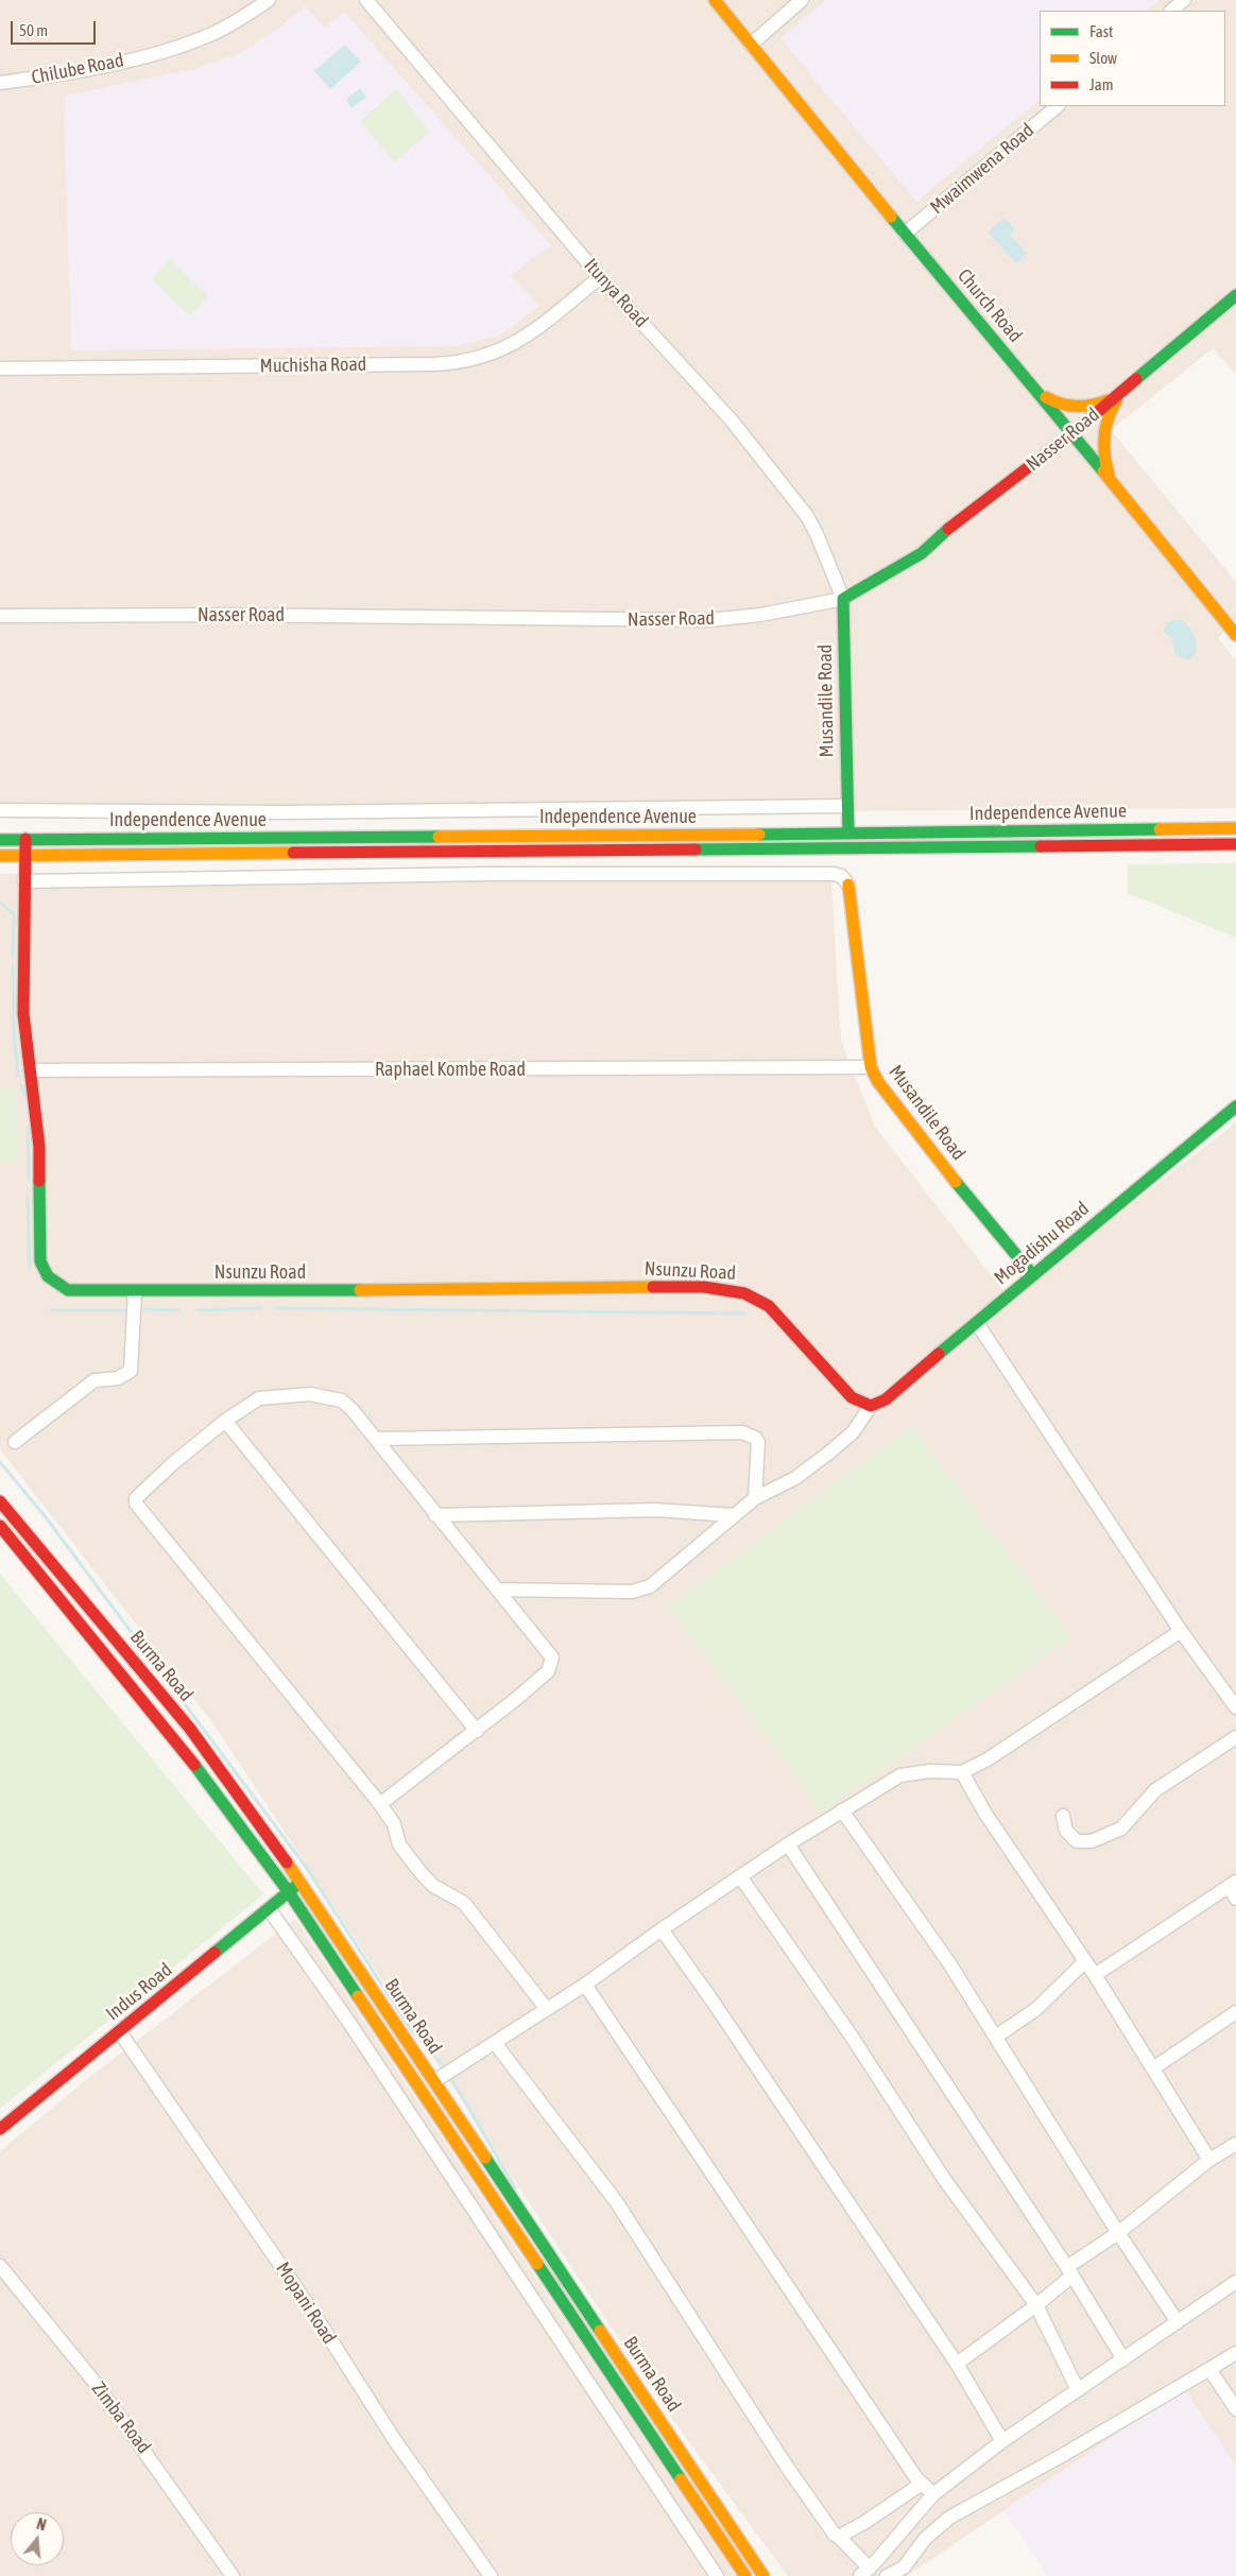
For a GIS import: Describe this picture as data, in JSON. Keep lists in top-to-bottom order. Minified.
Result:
{"streets":{"main road":["Church Road","Nasser Road","Musandile Road","Independence Avenue","Mogadishu Road","Nsunzu Road","Burma Road","Indus Road"],"street":["Chilube Road","Mwaimwena Road","Itunya Road","Muchisha Road","Raphael Kombe Road","Mopani Road","Zimba Road"]},"crossings":[["Mwaimwena Road","Church Road"],["Itunya Road","Muchisha Road"],["Itunya Road","Nasser Road"],["Itunya Road","Musandile Road"],["Church Road","Nasser Road"],["Nasser Road","Musandile Road"],["Musandile Road","Independence Avenue"],["Musandile Road","Raphael Kombe Road"],["Musandile Road","Mogadishu Road"],["Independence Avenue","Nsunzu Road"],["Raphael Kombe Road","Nsunzu Road"],["Mogadishu Road","Nsunzu Road"],["Burma Road","Indus Road"],["Indus Road","Mopani Road"]],"legend":["Fast","Slow","Jam"],"scale_bar":"50 m","north":"top"}
